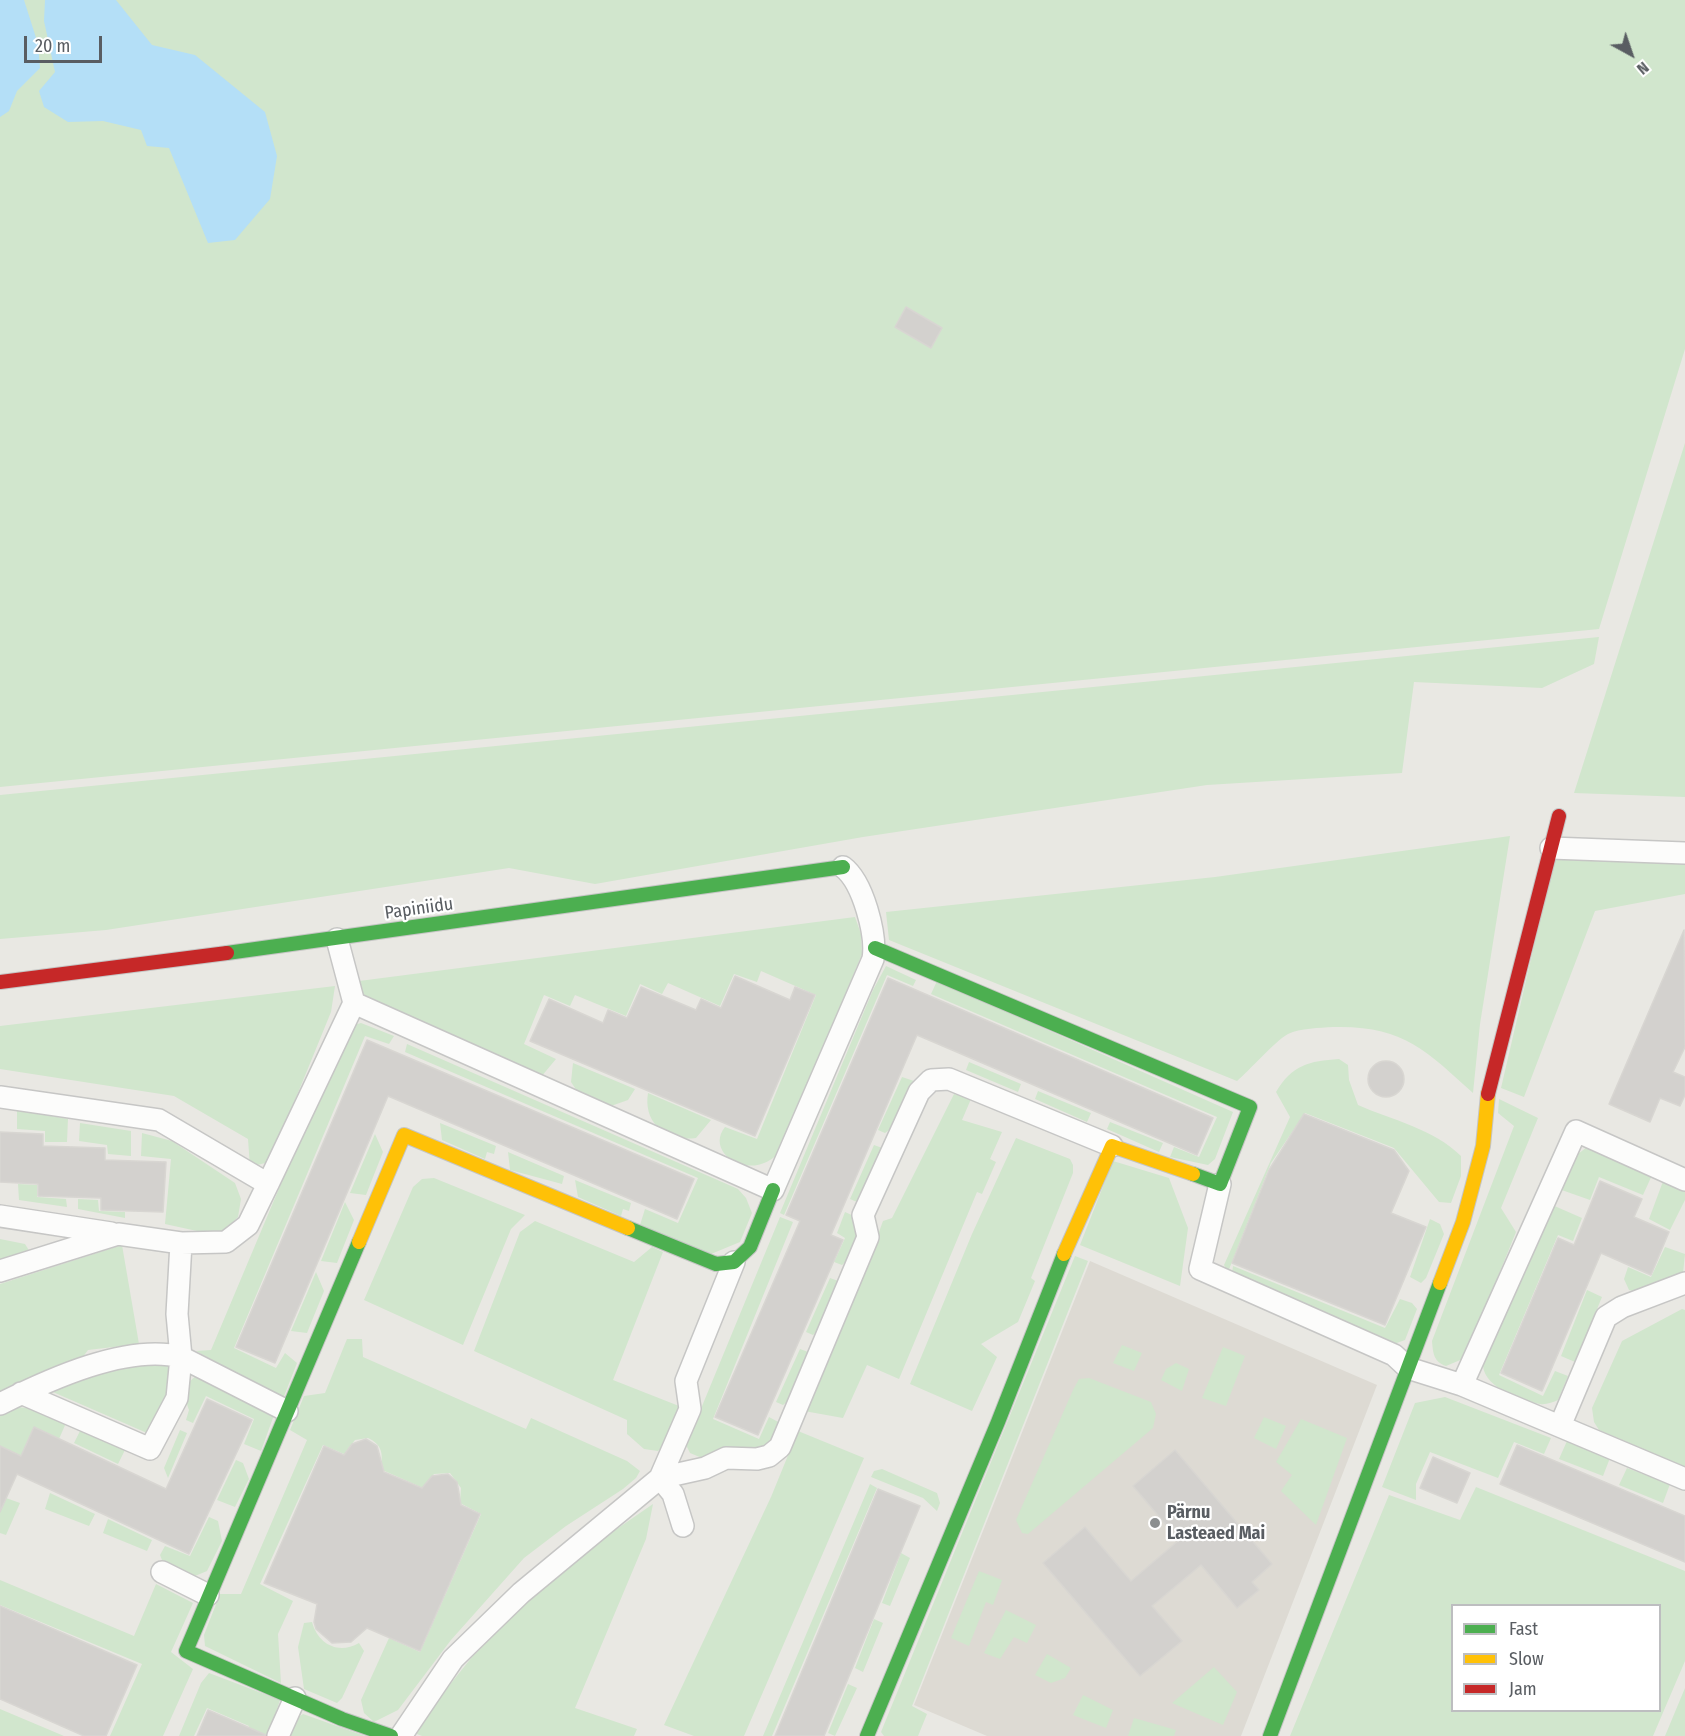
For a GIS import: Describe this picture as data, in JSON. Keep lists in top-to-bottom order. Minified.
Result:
{"streets":{"street":["Papiniidu"]},"places":["Pärnu Lasteaed Mai"],"legend":["Fast","Slow","Jam"],"scale_bar":"20 m","north":"bottom right"}
